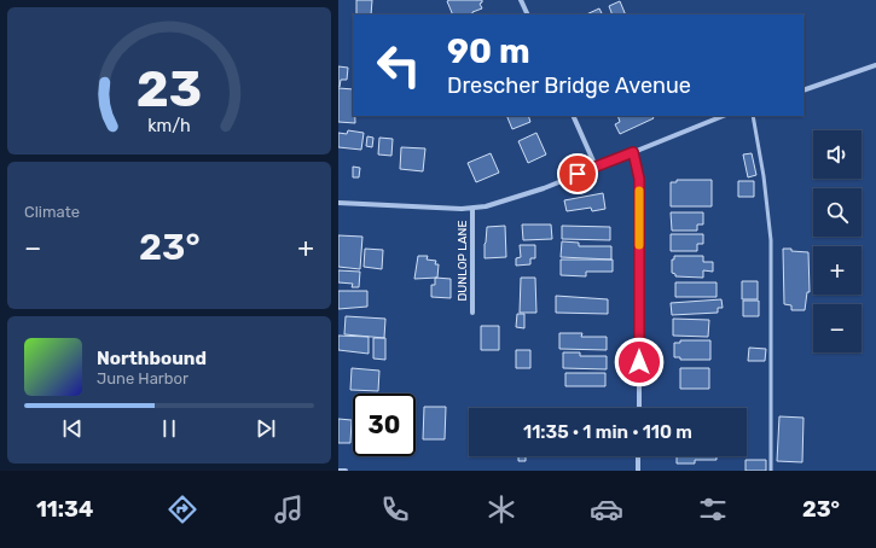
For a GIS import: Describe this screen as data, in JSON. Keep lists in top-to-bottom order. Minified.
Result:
{"streets":{"street":["DUNLOP LANE"]},"page":{"turn":["90 m","Drescher Bridge Avenue"],"map_buttons":["+","−"],"tile":"Climate","heat":["−","23°","+"],"song":["Northbound","June Harbor"],"limit":"30","trip":"11:35 · 1 min · 110 m","tabs":["11:34","23°"],"gauge":["23","km/h"]}}
